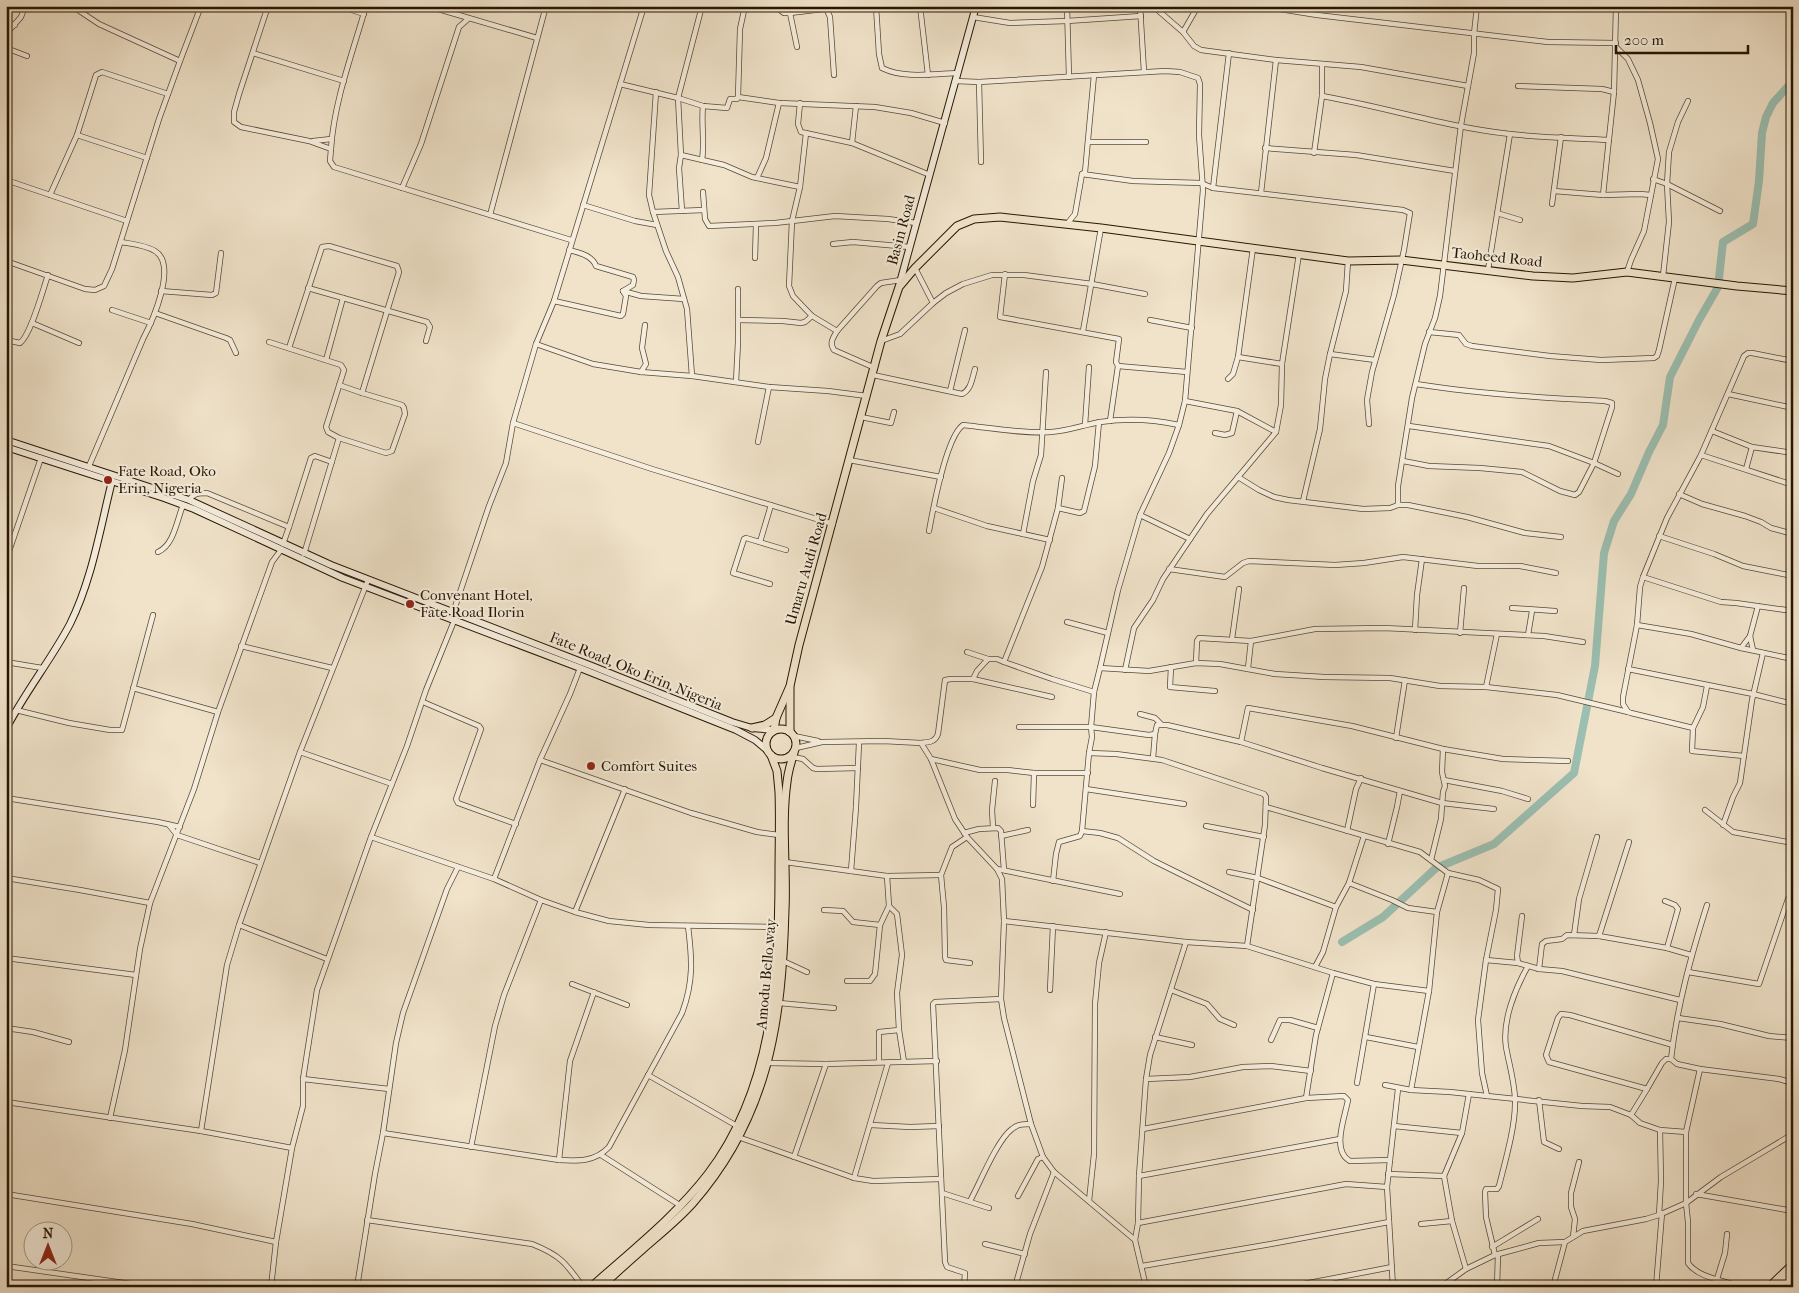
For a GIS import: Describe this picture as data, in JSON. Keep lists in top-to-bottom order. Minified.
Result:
{"streets":{"main road":["Basin Road","Taoheed Road","Umaru Audi Road","Amodu Bello way"],"street":["Fate Road, Oko Erin, Nigeria"]},"crossings":[["Basin Road","Taoheed Road"],["Basin Road","Umaru Audi Road"]],"places":["Fate Road, Oko Erin, Nigeria","Convenant Hotel, Fate Road Ilorin","Comfort Suites"],"scale_bar":"200 m","north":"top"}
